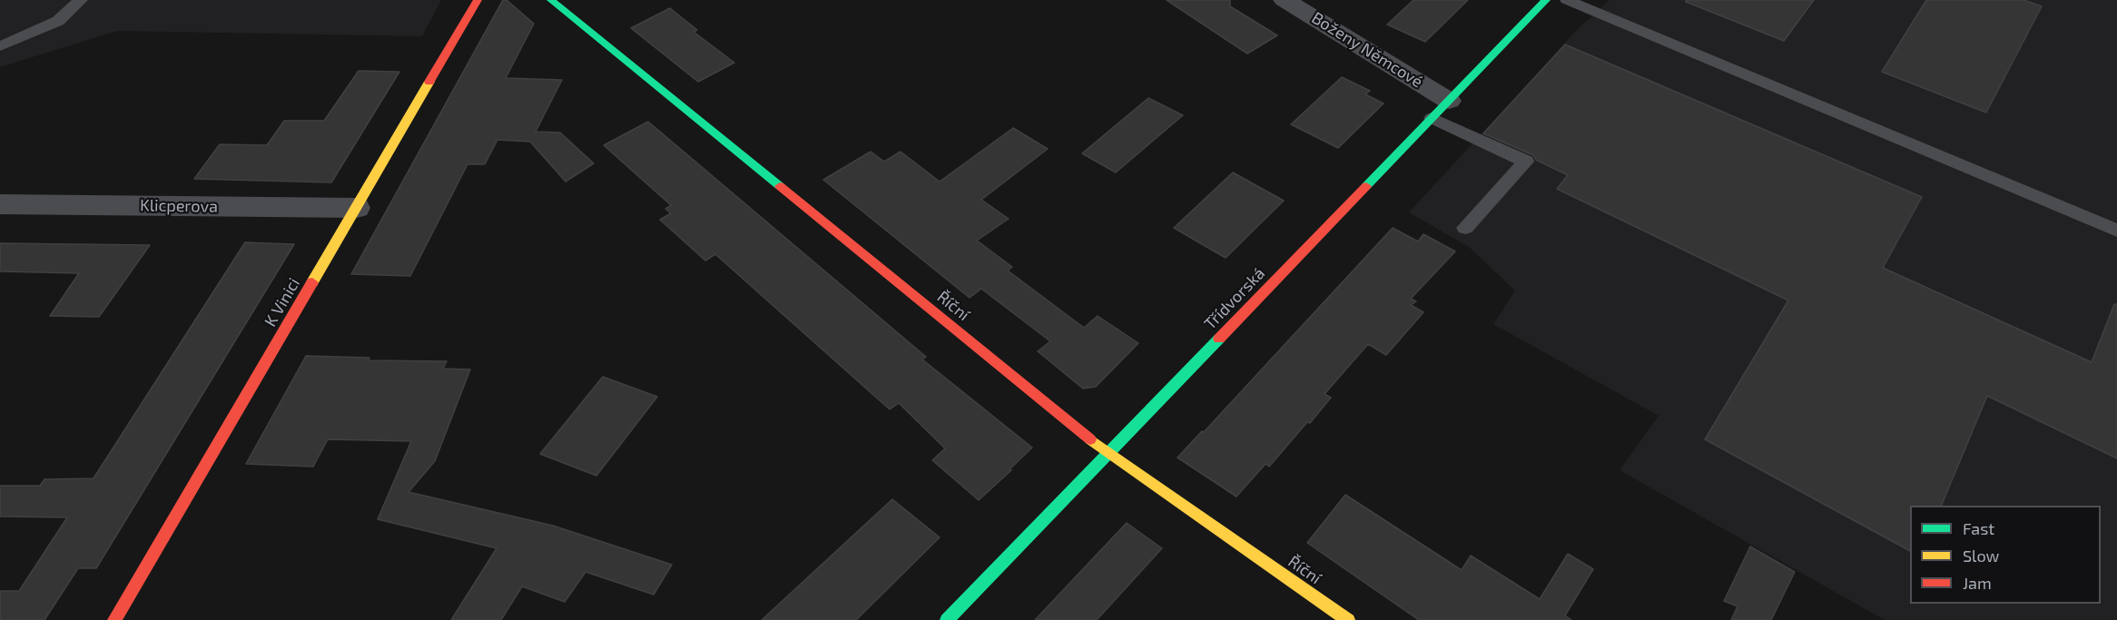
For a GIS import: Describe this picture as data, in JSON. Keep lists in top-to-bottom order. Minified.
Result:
{"streets":{"street":["Boženy Němcové","Klicperova","Třídvorská","K Vinici","Říční"]},"crossings":[["Boženy Němcové","Třídvorská"],["Klicperova","K Vinici"],["Třídvorská","Říční"]],"legend":["Fast","Slow","Jam"]}
